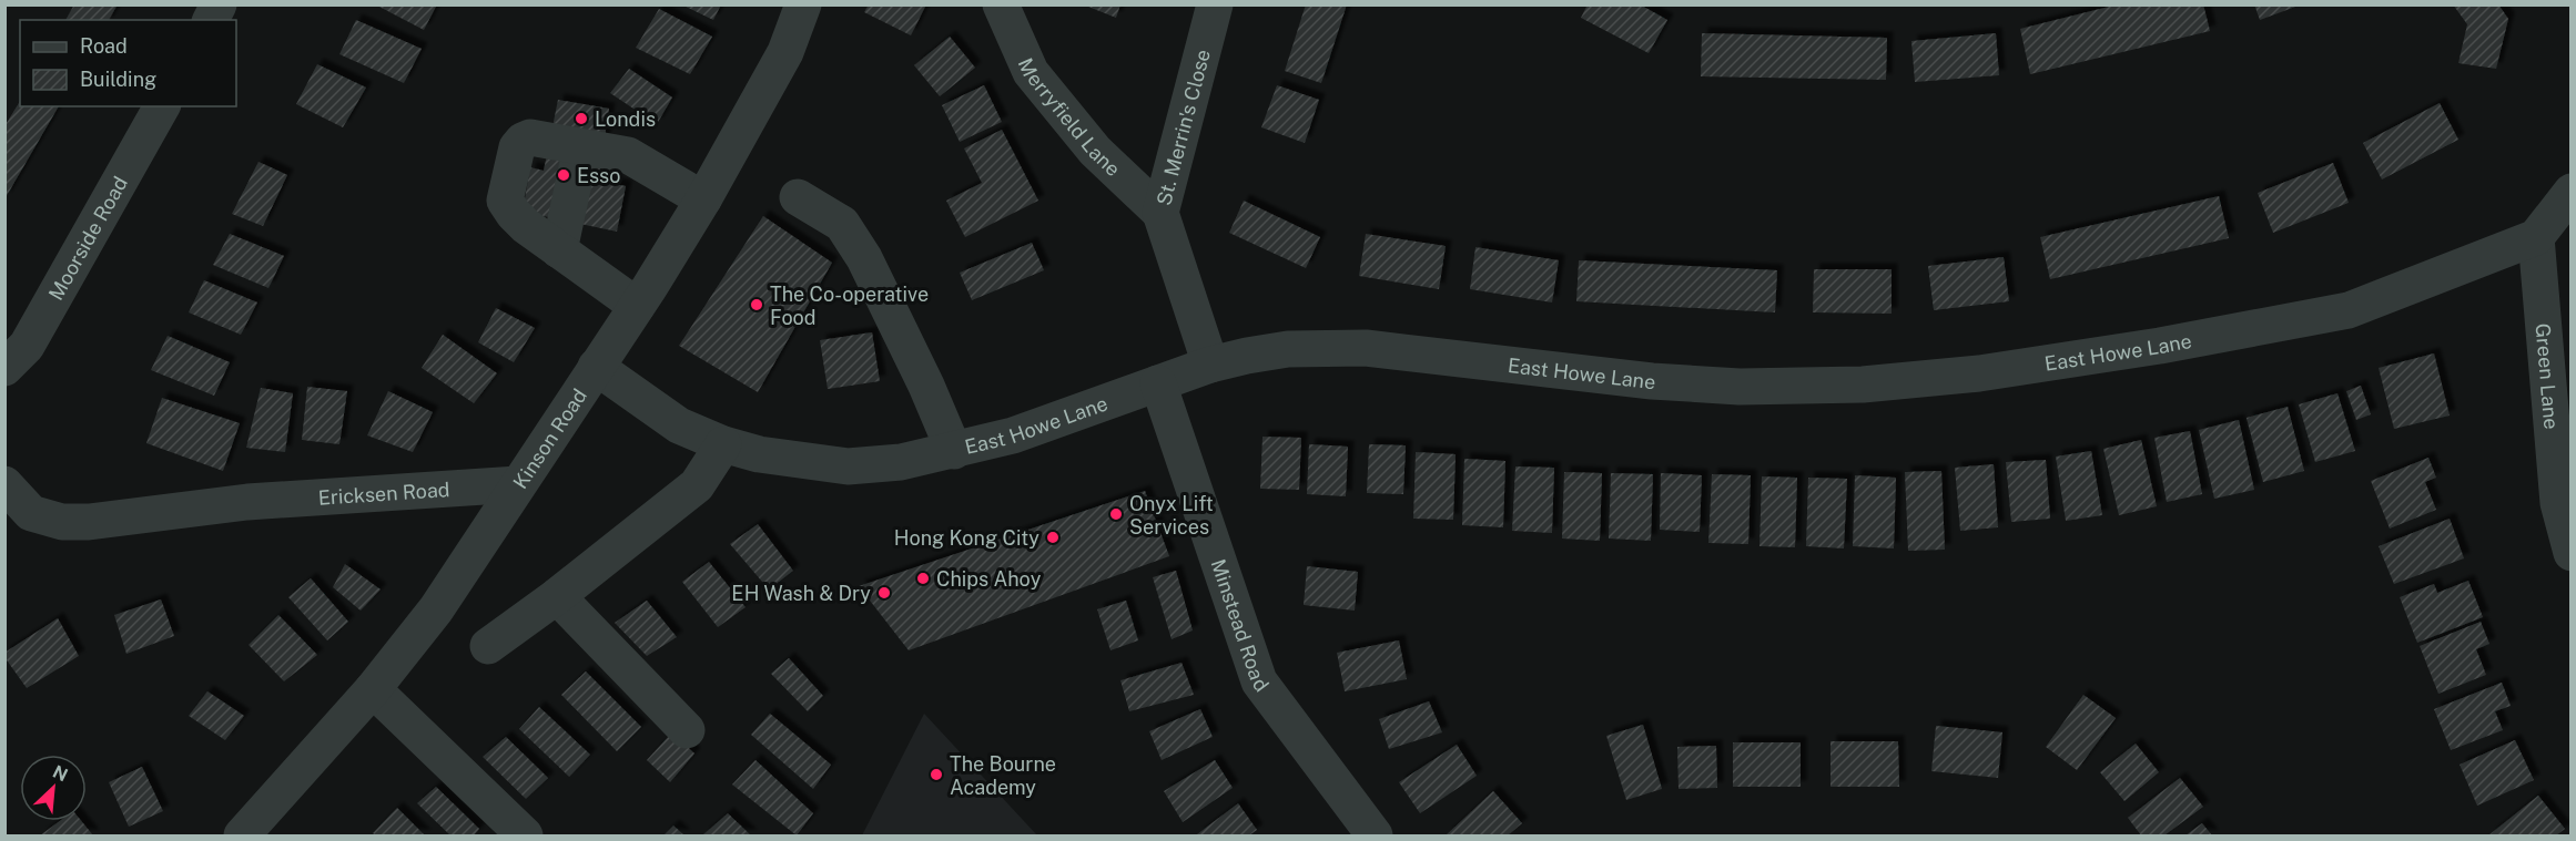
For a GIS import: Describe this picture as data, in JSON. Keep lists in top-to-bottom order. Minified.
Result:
{"streets":{"street":["Merryfield Lane","St. Merrin's Close","Moorside Road","East Howe Lane","Green Lane","Kinson Road","Ericksen Road","Minstead Road"]},"crossings":[["Merryfield Lane","St. Merrin's Close"],["St. Merrin's Close","East Howe Lane"],["East Howe Lane","Green Lane"],["East Howe Lane","Kinson Road"],["East Howe Lane","Minstead Road"],["Kinson Road","Ericksen Road"]],"places":["Londis","Esso","The Co-operative Food","Onyx Lift Services","Hong Kong City","Chips Ahoy","EH Wash & Dry","The Bourne Academy"],"legend":["Road","Building"],"north":"top right"}
